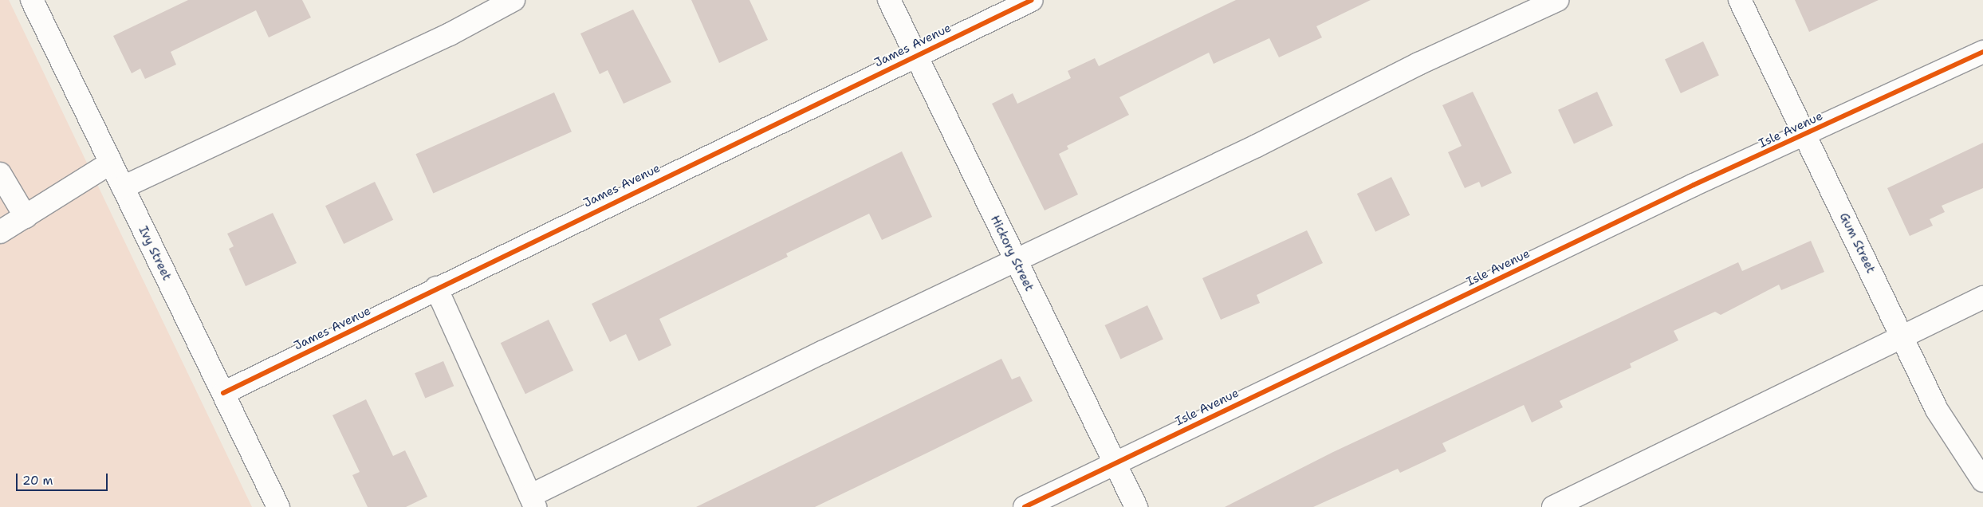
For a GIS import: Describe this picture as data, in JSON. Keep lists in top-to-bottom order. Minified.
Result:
{"streets":{"street":["James Avenue","Isle Avenue","Gum Street","Ivy Street","Hickory Street"]},"crossings":[["James Avenue","Ivy Street"],["James Avenue","Hickory Street"],["Isle Avenue","Gum Street"],["Isle Avenue","Hickory Street"]],"scale_bar":"20 m"}
